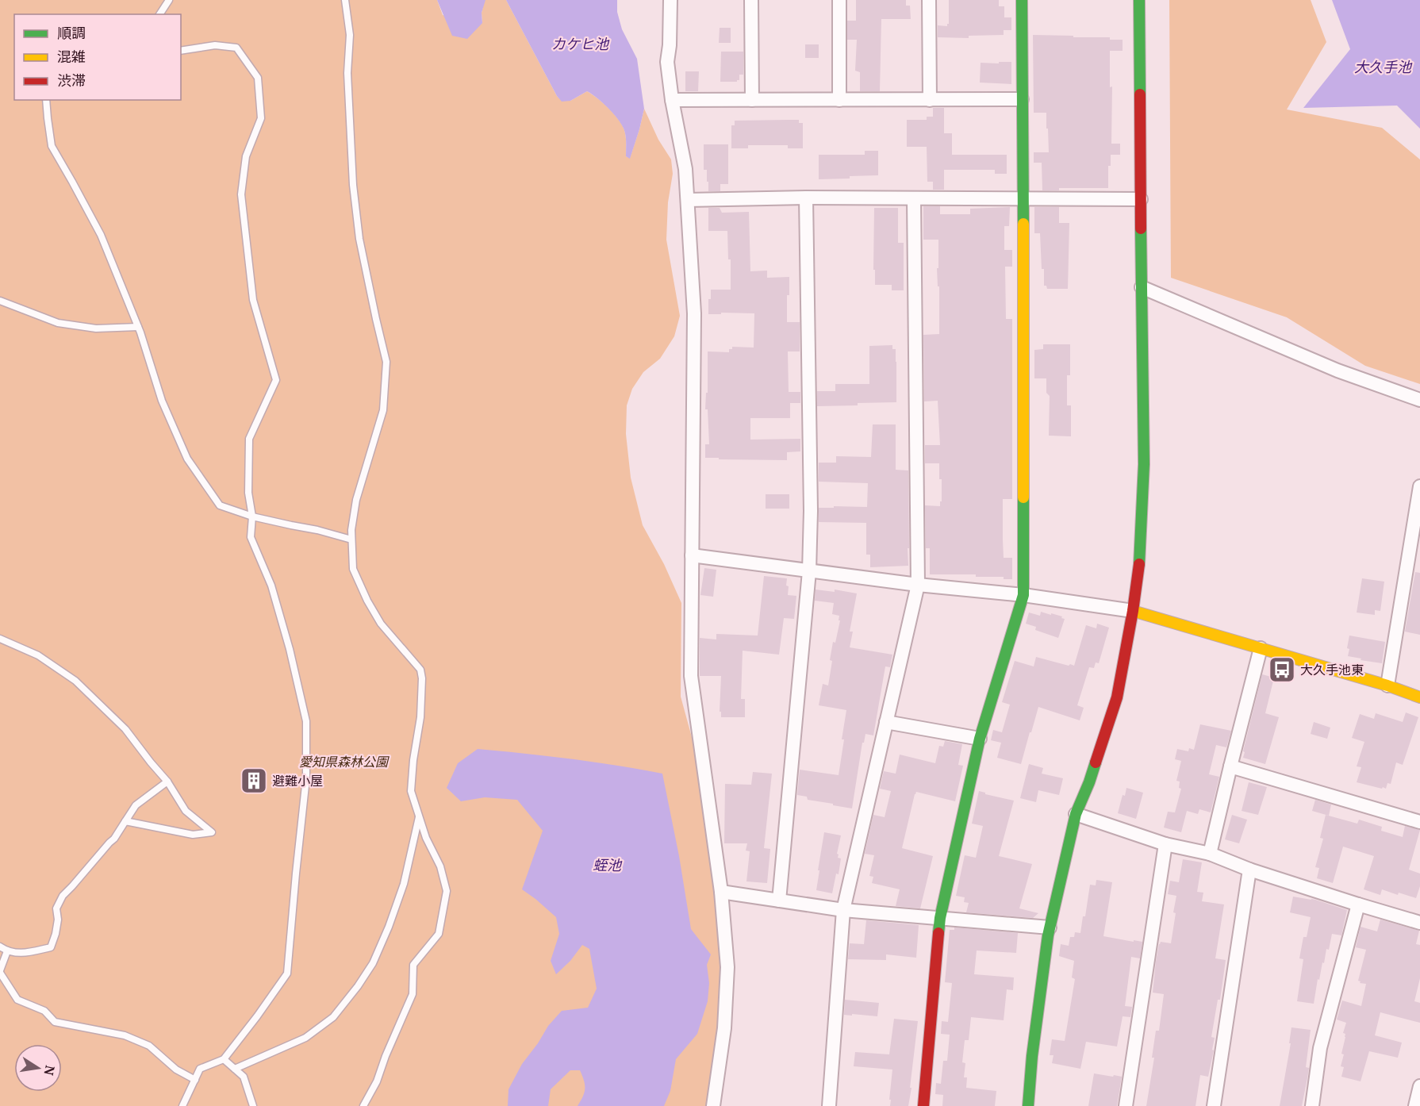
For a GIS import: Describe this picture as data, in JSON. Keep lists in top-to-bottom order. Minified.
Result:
{"water":["カケヒ池","大久手池","蛭池"],"parks":["愛知県森林公園"],"places":{"bus stop":["大久手池東"],"building":["避難小屋"]},"legend":["順調","混雑","渋滞"],"north":"right"}
